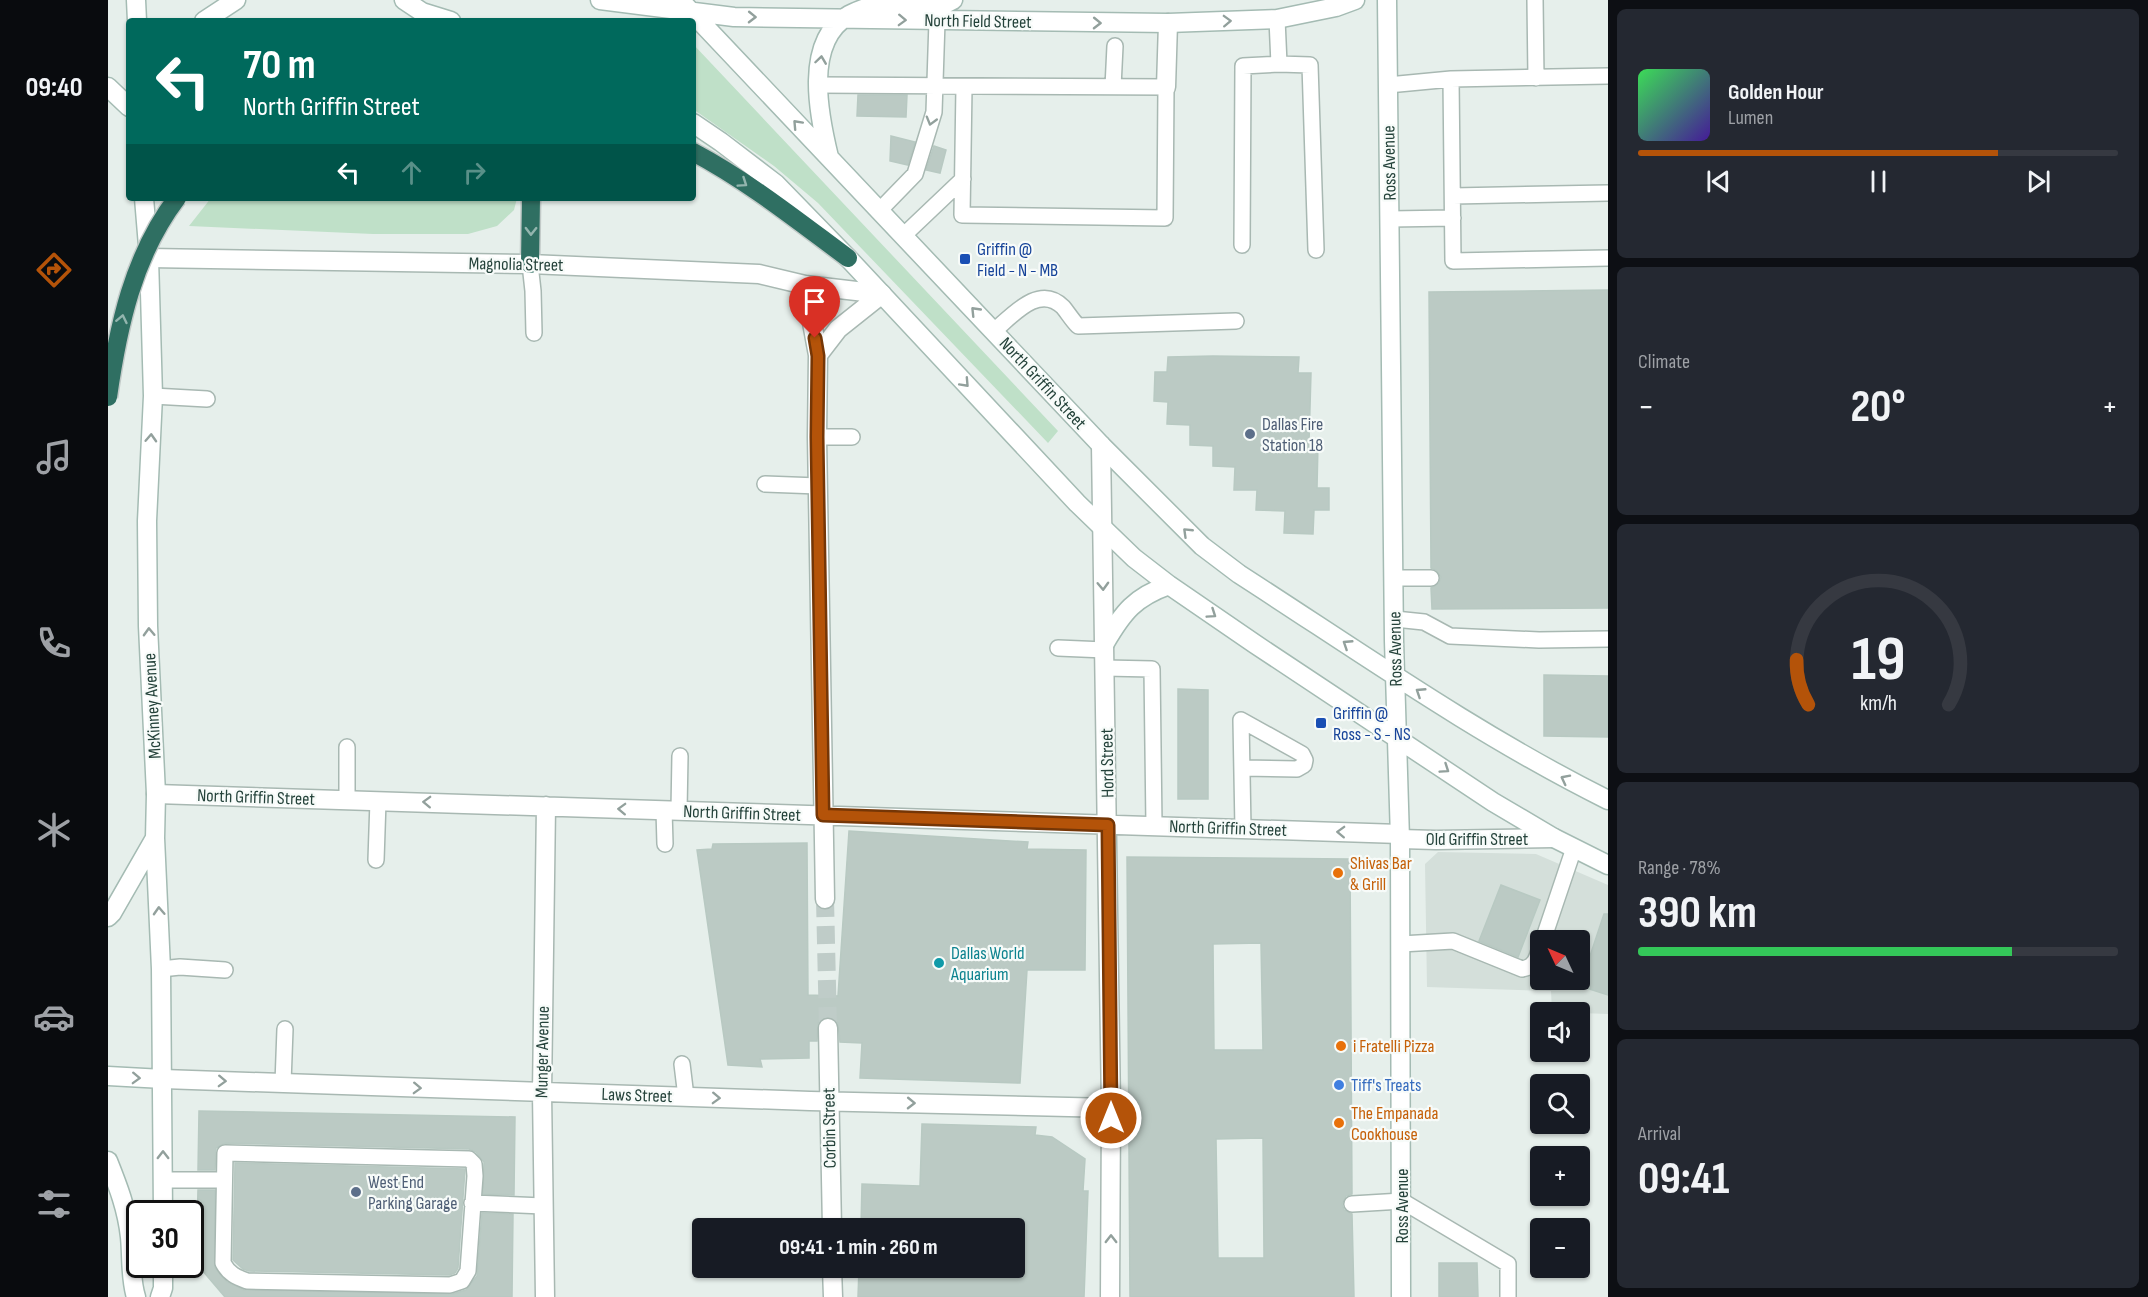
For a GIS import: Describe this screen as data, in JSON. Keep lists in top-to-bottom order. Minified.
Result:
{"streets":{"street":["North Field Street","Ross Avenue","Magnolia Street","North Griffin Street","McKinney Avenue","Hord Street","Old Griffin Street","Munger Avenue","Laws Street","Corbin Street"]},"crossings":[["North Field Street","North Griffin Street"],["Ross Avenue","North Griffin Street"],["Ross Avenue","Old Griffin Street"],["Magnolia Street","McKinney Avenue"],["North Griffin Street","McKinney Avenue"],["North Griffin Street","Hord Street"],["North Griffin Street","Old Griffin Street"],["North Griffin Street","Munger Avenue"],["McKinney Avenue","Laws Street"],["Hord Street","Laws Street"],["Munger Avenue","Laws Street"],["Laws Street","Corbin Street"]],"one_way":["North Field Street","McKinney Avenue","Laws Street"],"places":{"transit":["Griffin @ Field - N - MB","Griffin @ Ross - S - NS"],"other":["Dallas Fire Station 18","Shivas Bar & Grill","Dallas World Aquarium","i Fratelli Pizza","Tiff's Treats","The Empanada Cookhouse","West End Parking Garage"]},"north":"top left","page":{"tabs":"09:40","turn":["70 m","North Griffin Street"],"song":["Golden Hour","Lumen"],"tile":["Climate",["Range · 78%","390 km"],["Arrival","09:41"]],"heat":["−","20°","+"],"map_buttons":["+","−"],"limit":"30","trip":"09:41 · 1 min · 260 m","gauge":["19","km/h"]}}
